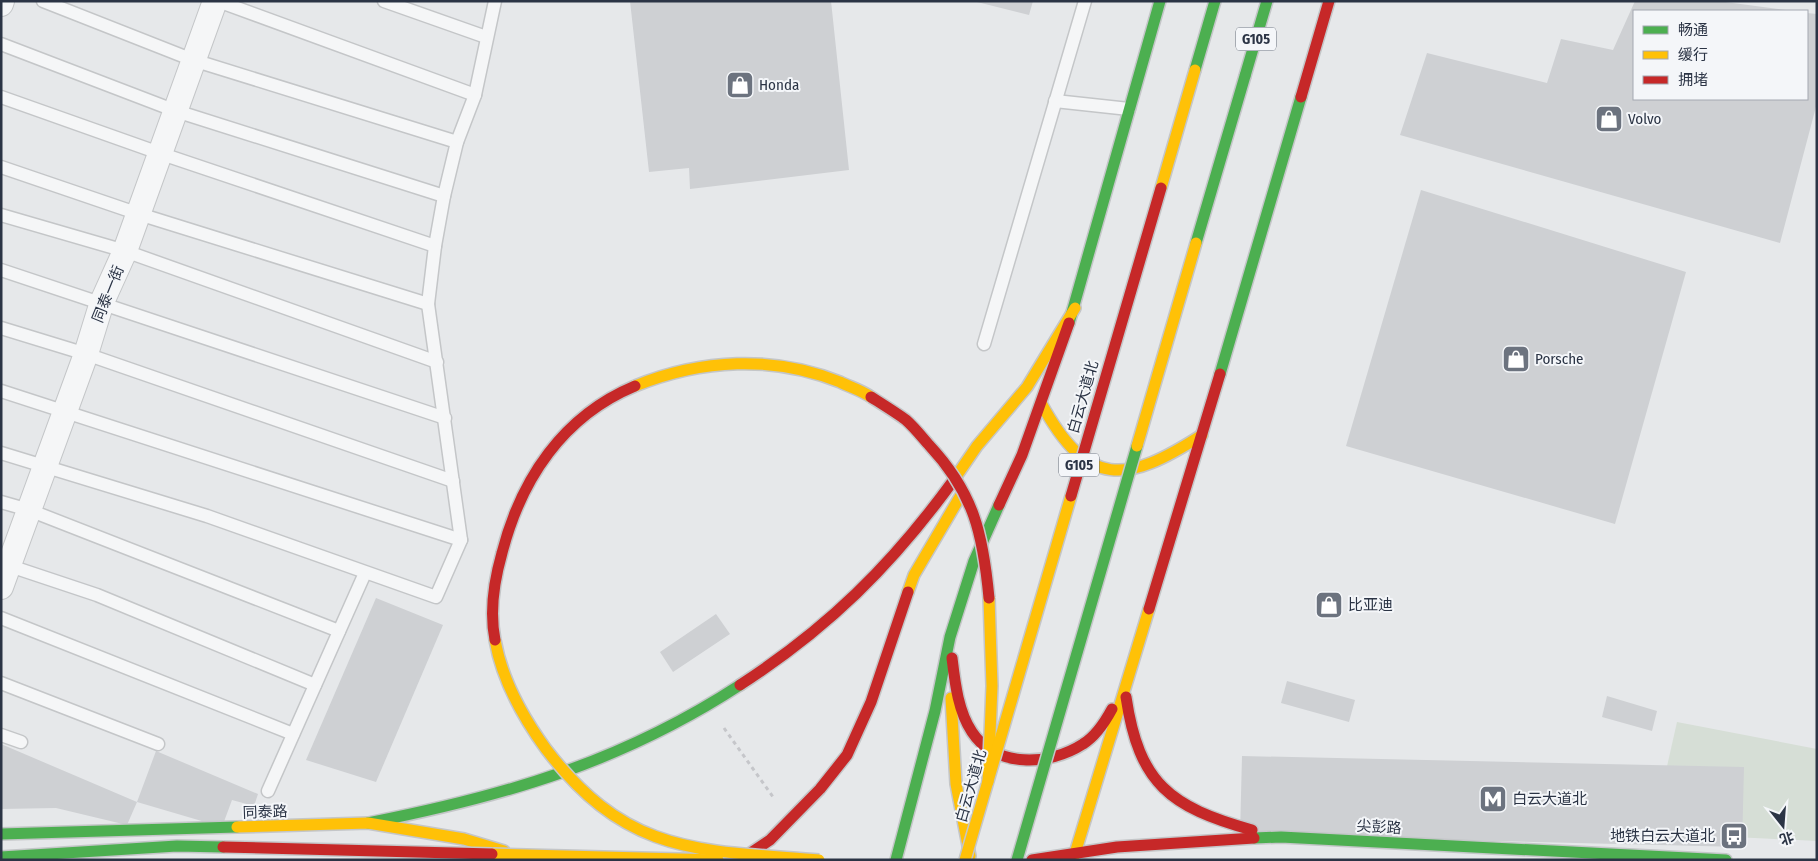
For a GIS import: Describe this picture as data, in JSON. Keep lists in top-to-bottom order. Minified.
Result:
{"streets":{"main road":["G105","白云大道北","同泰路","尖彭路"],"street":["同泰一街"]},"places":{"shop":["Honda","Volvo","Porsche","比亚迪"],"metro station":["白云大道北"],"bus stop":["地铁白云大道北"]},"legend":["畅通","缓行","拥堵"],"north":"bottom"}
